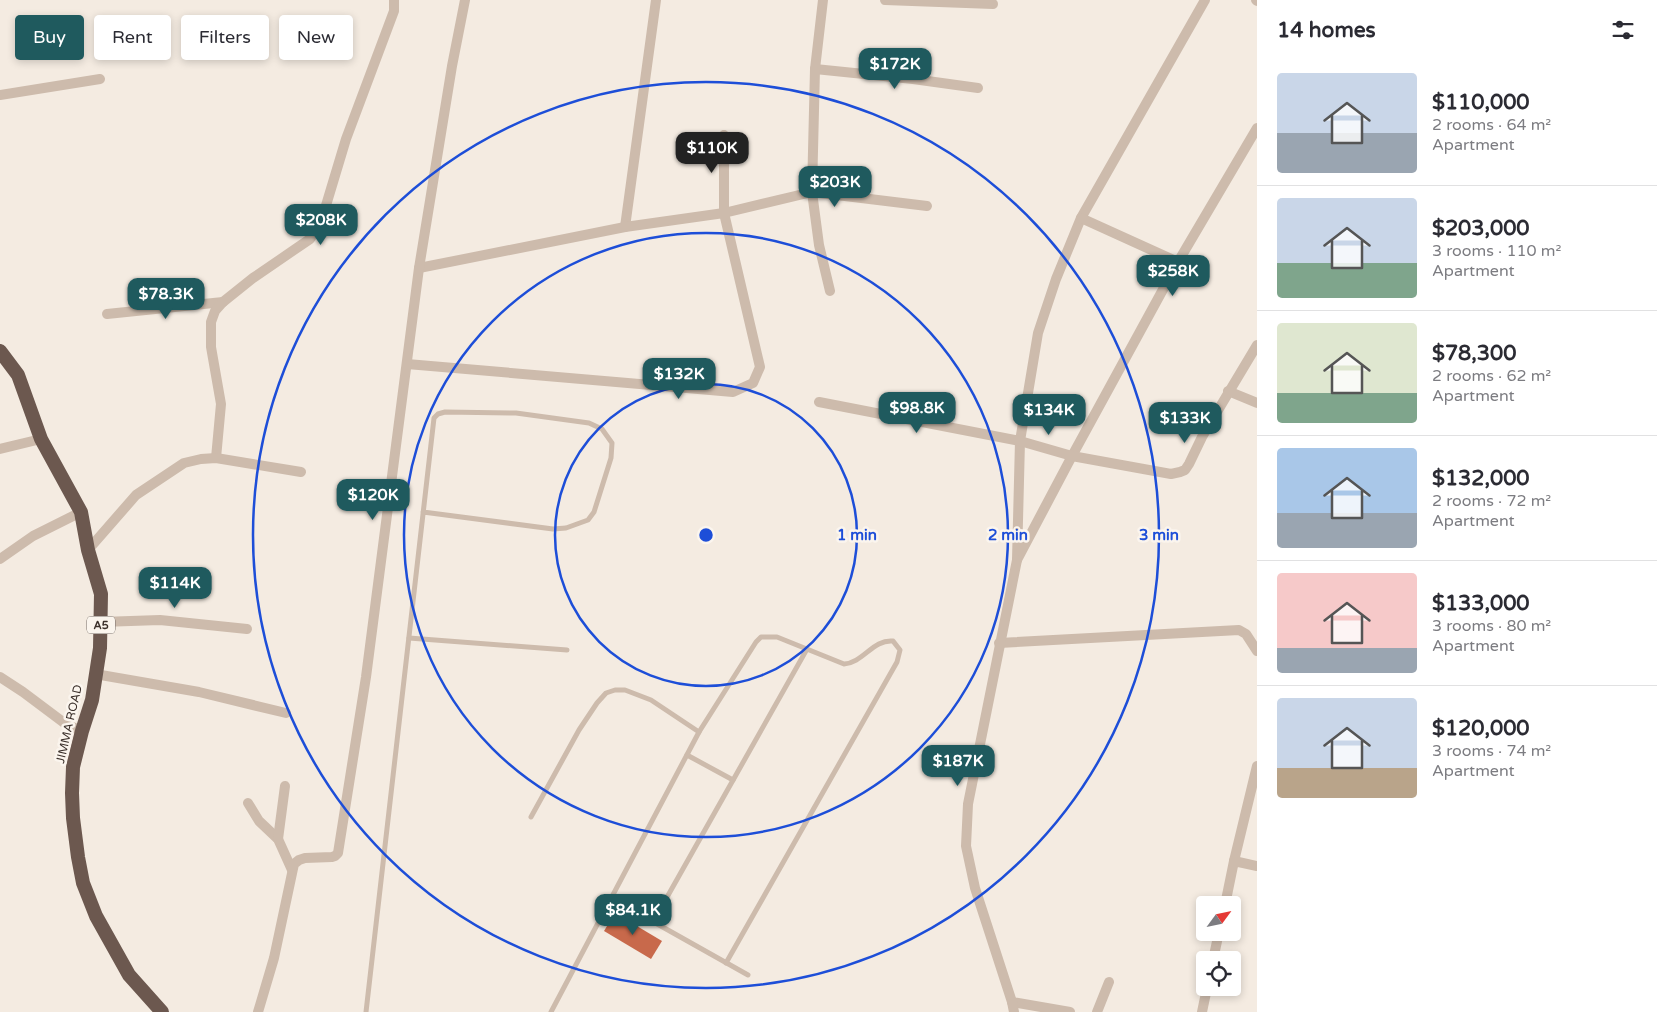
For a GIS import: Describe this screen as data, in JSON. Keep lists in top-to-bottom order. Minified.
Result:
{"streets":{"highway":["A5","JIMMA ROAD"]},"north":"top right","page":{"heading":"14 homes","chip":["Buy","Rent","Filters","New"],"price":["$172K","$110K","$203K","$208K","$258K","$78.3K","$132K","$98.8K","$134K","$133K","$120K","$114K","$187K","$84.1K"],"list":[{"name":"$110,000","note":"2 rooms · 64 m² · Apartment"},{"name":"$203,000","note":"3 rooms · 110 m² · Apartment"},{"name":"$78,300","note":"2 rooms · 62 m² · Apartment"},{"name":"$132,000","note":"2 rooms · 72 m² · Apartment"},{"name":"$133,000","note":"3 rooms · 80 m² · Apartment"},{"name":"$120,000","note":"3 rooms · 74 m² · Apartment"}]},"rings":["1 min","2 min","3 min"]}
